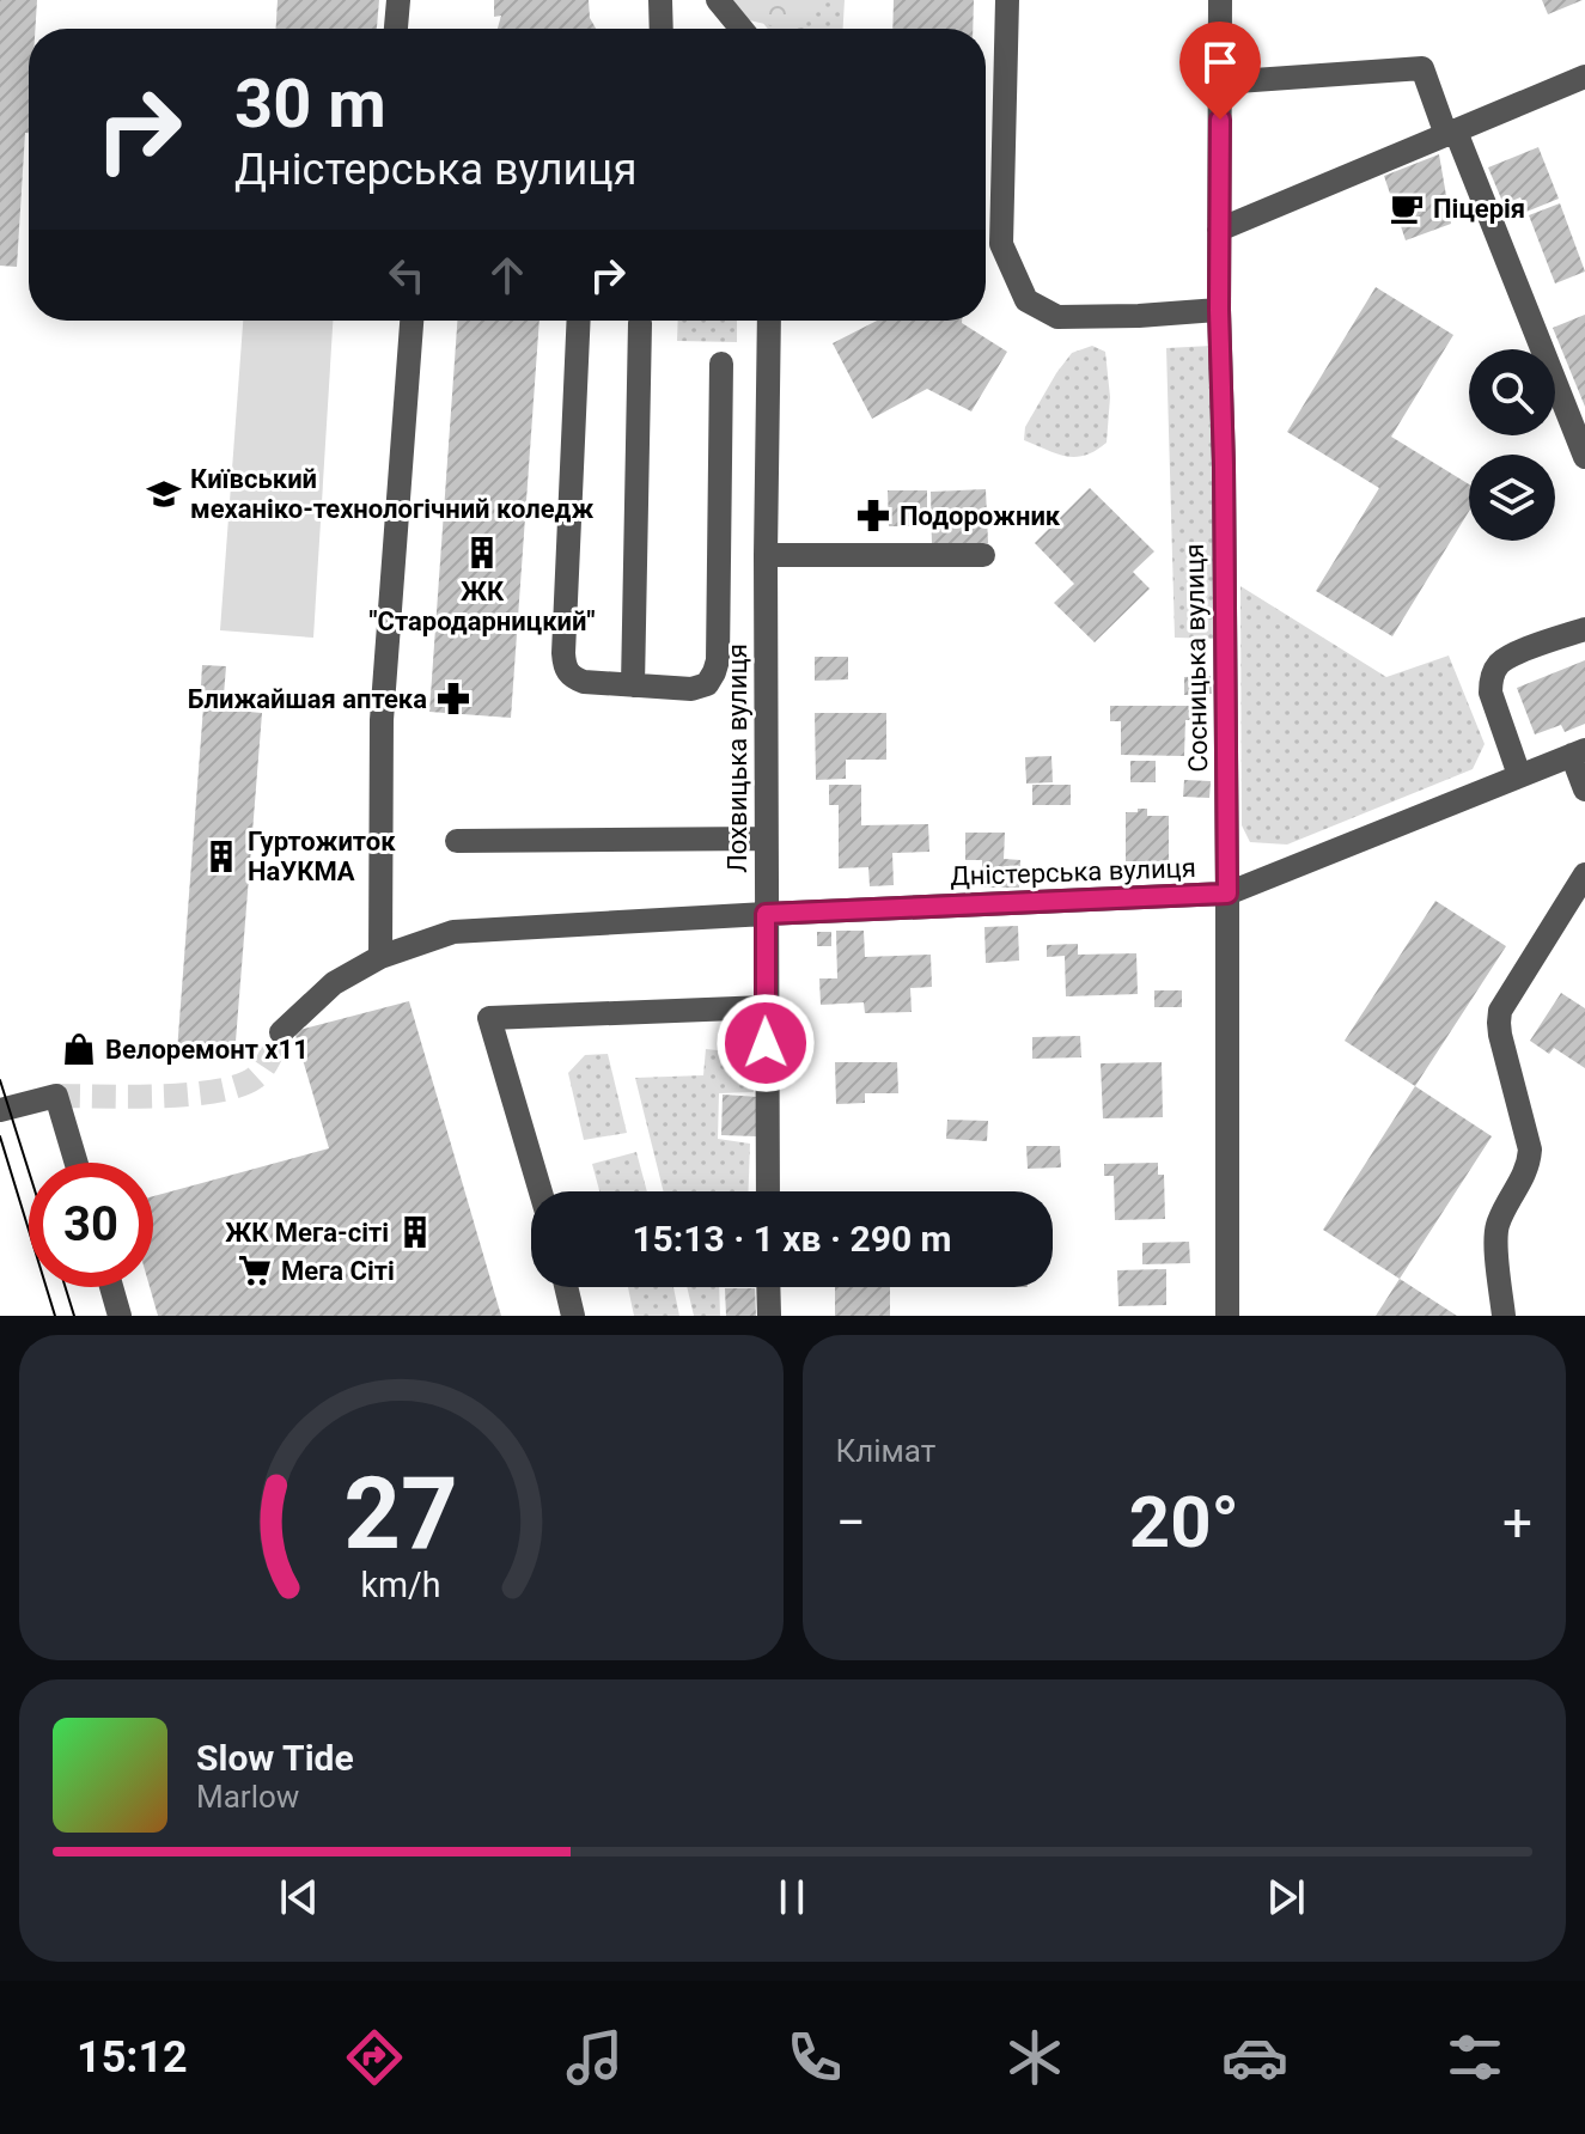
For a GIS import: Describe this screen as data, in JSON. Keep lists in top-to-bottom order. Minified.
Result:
{"streets":{"street":["Сосницька вулиця","Лохвицька вулиця","Дністерська вулиця"]},"crossings":[["Сосницька вулиця","Дністерська вулиця"],["Лохвицька вулиця","Дністерська вулиця"]],"places":{"cafe":["Піцерія"],"school or university":["Київський механіко-технологічний коледж"],"pharmacy":["Подорожник","Ближайшая аптека"],"building":["ЖК \"Стародарницкий\"","Гуртожиток НаУКМА","ЖК Мега-сіті"],"shop":["Велоремонт x11"],"supermarket":["Мега Сіті"]},"page":{"turn":["30 m","Дністерська вулиця"],"limit":"30","trip":"15:13 · 1 хв · 290 m","tile":"Клімат","heat":["−","20°","+"],"song":["Slow Tide","Marlow"],"tabs":"15:12","gauge":["27","km/h"]}}
